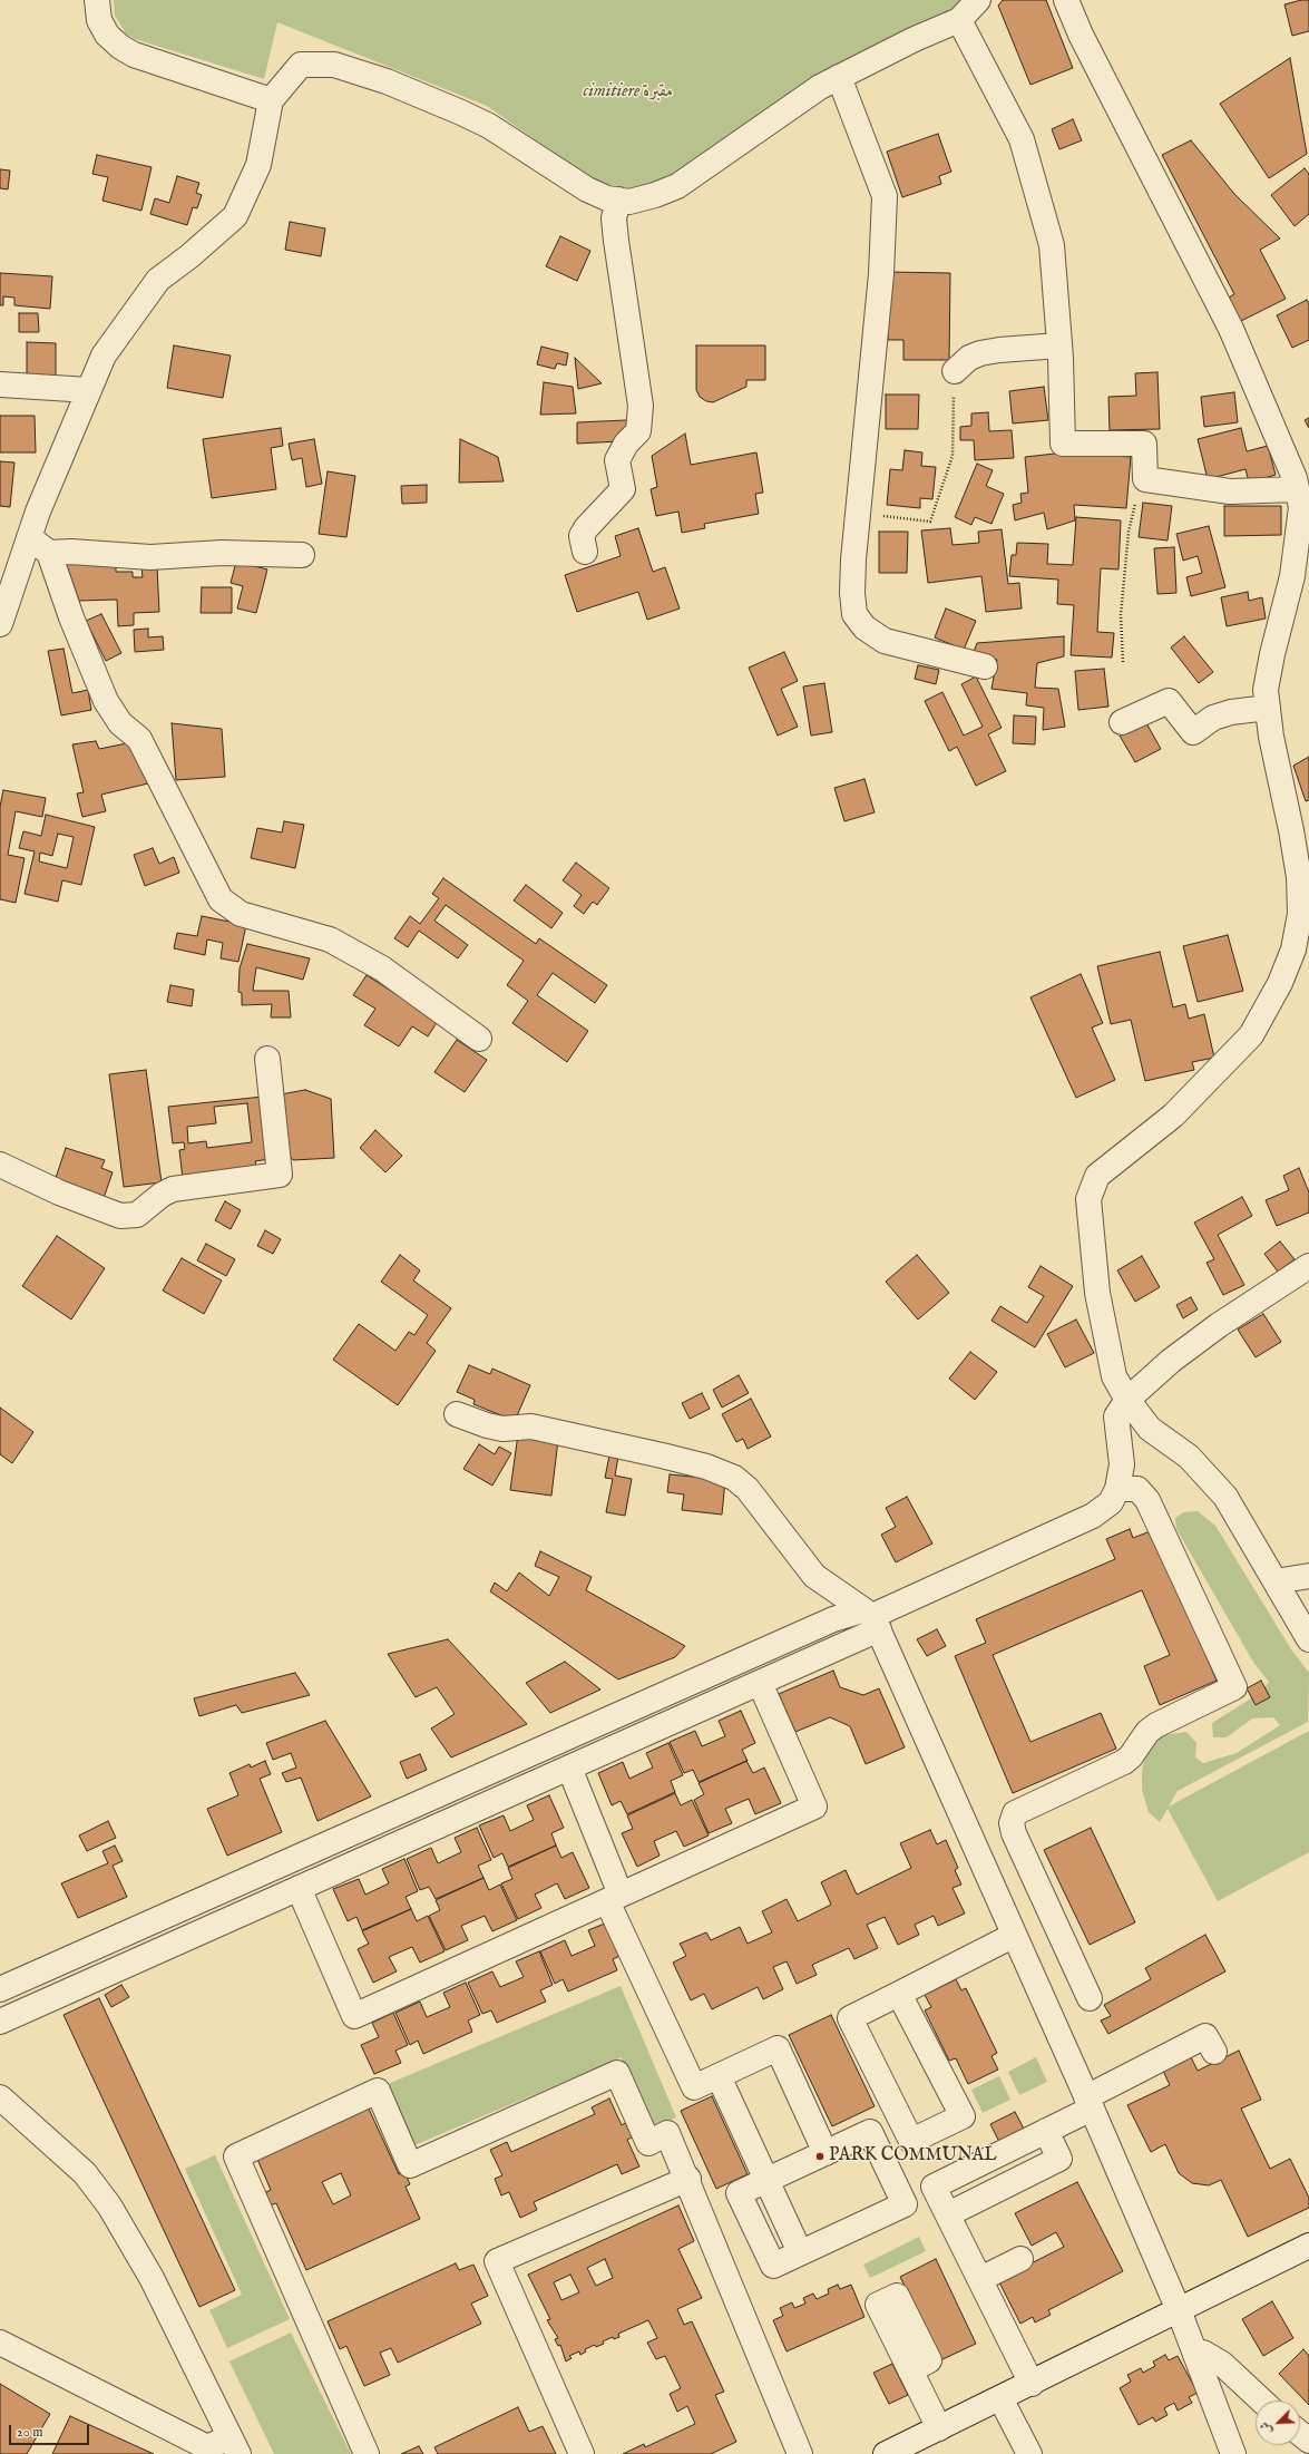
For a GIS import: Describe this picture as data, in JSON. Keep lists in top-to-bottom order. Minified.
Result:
{"parks":["cimitiere مقبرة"],"places":["PARK COMMUNAL"],"scale_bar":"20 m","north":"bottom left"}
